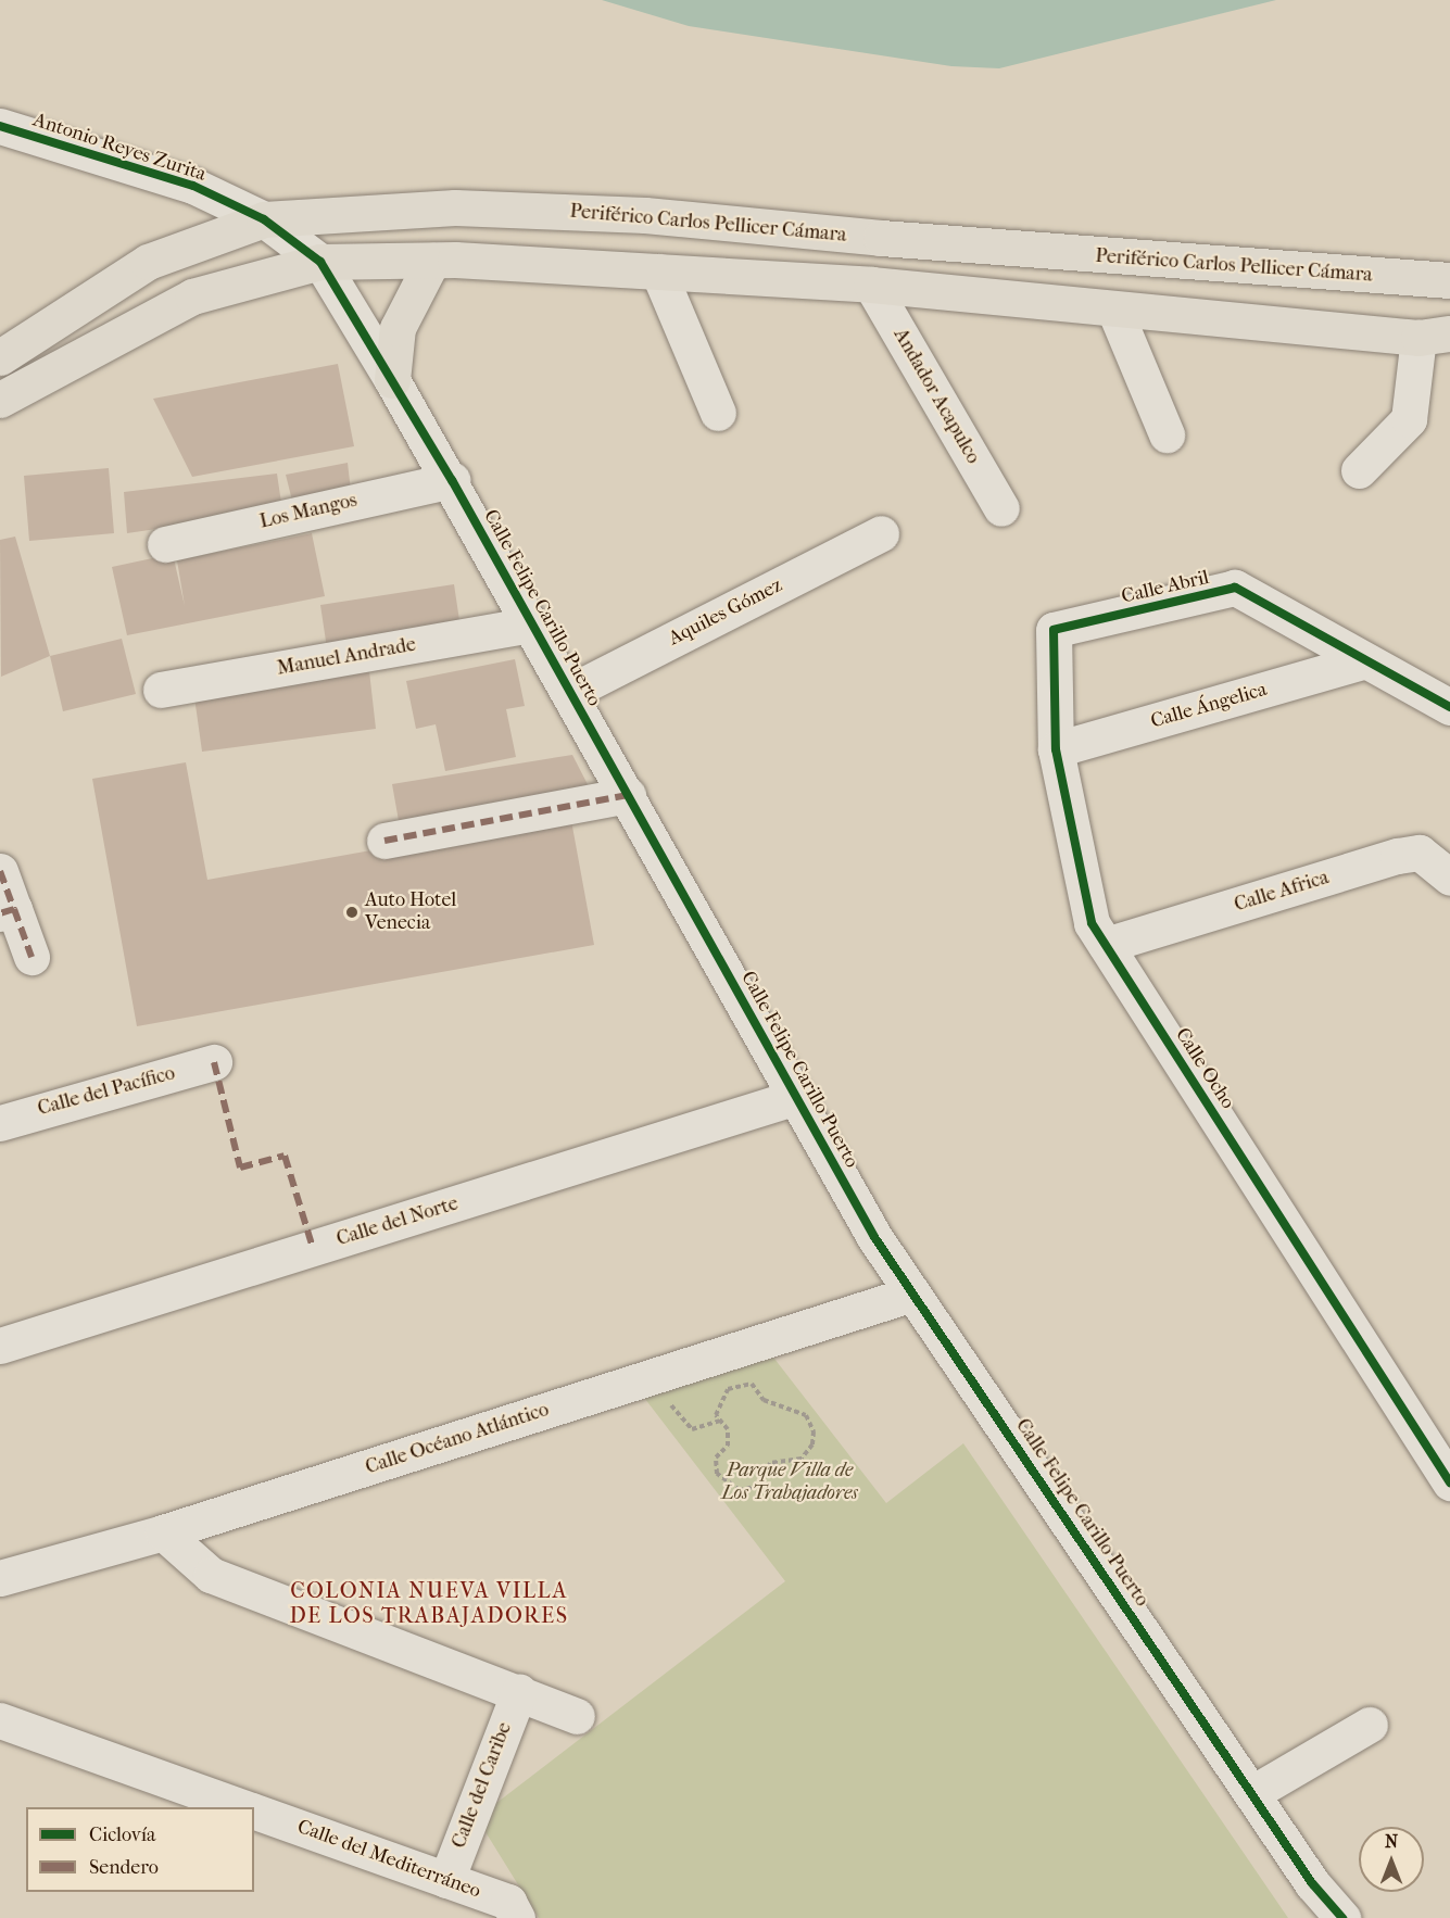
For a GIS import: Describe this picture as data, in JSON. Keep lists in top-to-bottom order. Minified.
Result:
{"streets":{"main road":["Periférico Carlos Pellicer Cámara"],"street":["Antonio Reyes Zurita","Andador Acapulco","Los Mangos","Calle Abril","Calle Felipe Carillo Puerto","Aquiles Gómez","Manuel Andrade","Calle Ángelica","Calle Africa","Calle Ocho","Calle del Pacífico","Calle del Norte","Calle Océano Atlántico","Calle del Caribe","Calle del Mediterráneo"]},"crossings":[["Antonio Reyes Zurita","Periférico Carlos Pellicer Cámara"],["Antonio Reyes Zurita","Calle Felipe Carillo Puerto"],["Periférico Carlos Pellicer Cámara","Calle Felipe Carillo Puerto"],["Los Mangos","Calle Felipe Carillo Puerto"],["Calle Abril","Calle Ángelica"],["Calle Abril","Calle Ocho"],["Calle Felipe Carillo Puerto","Aquiles Gómez"],["Calle Felipe Carillo Puerto","Manuel Andrade"],["Calle Felipe Carillo Puerto","Calle del Norte"],["Calle Felipe Carillo Puerto","Calle Océano Atlántico"],["Calle Ángelica","Calle Ocho"],["Calle Africa","Calle Ocho"],["Calle del Caribe","Calle del Mediterráneo"]],"districts":["COLONIA NUEVA VILLA DE LOS TRABAJADORES"],"parks":["Parque Villa de Los Trabajadores"],"places":["Auto Hotel Venecia"],"legend":["Ciclovía","Sendero"],"north":"top"}
